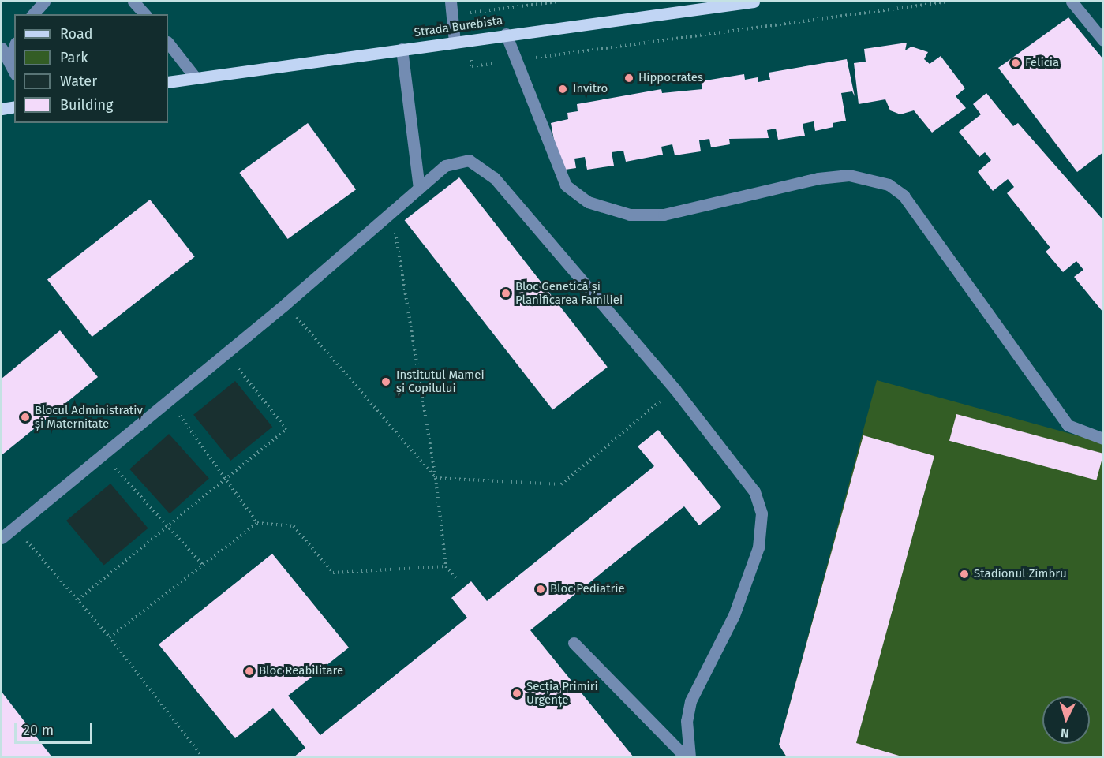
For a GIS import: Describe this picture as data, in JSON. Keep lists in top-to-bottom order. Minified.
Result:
{"streets":{"main road":["Strada Burebista"]},"places":["Felicia","Hippocrates","Invitro","Bloc Genetică și Planificarea Familiei","Institutul Mamei și Copilului","Blocul Administrativ și Maternitate","Stadionul Zimbru","Bloc Pediatrie","Bloc Reabilitare","Secția Primiri Urgențe"],"legend":["Road","Park","Water","Building"],"scale_bar":"20 m","north":"bottom"}
